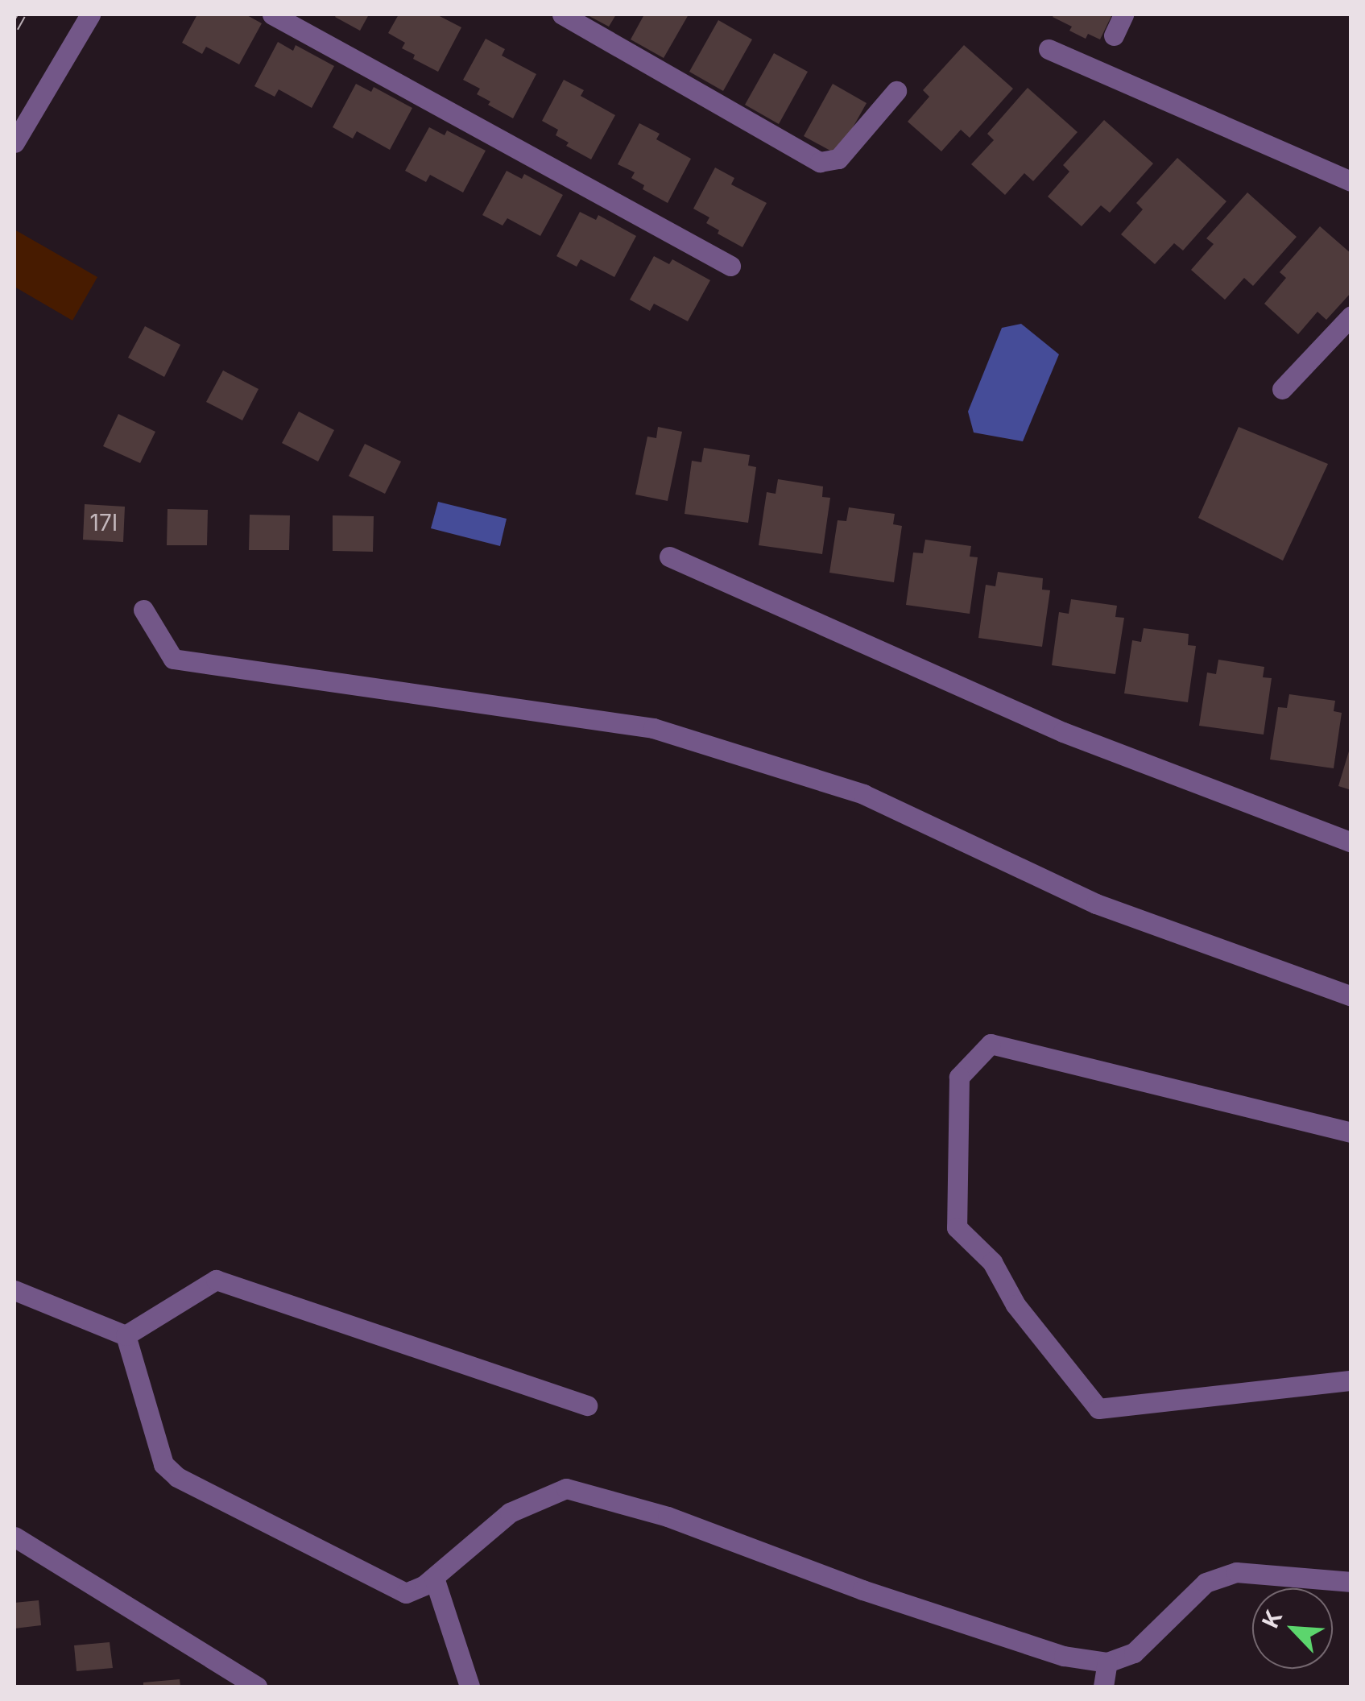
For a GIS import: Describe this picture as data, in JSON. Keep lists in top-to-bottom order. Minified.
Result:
{"house_numbers":["17I"],"north":"top left"}
